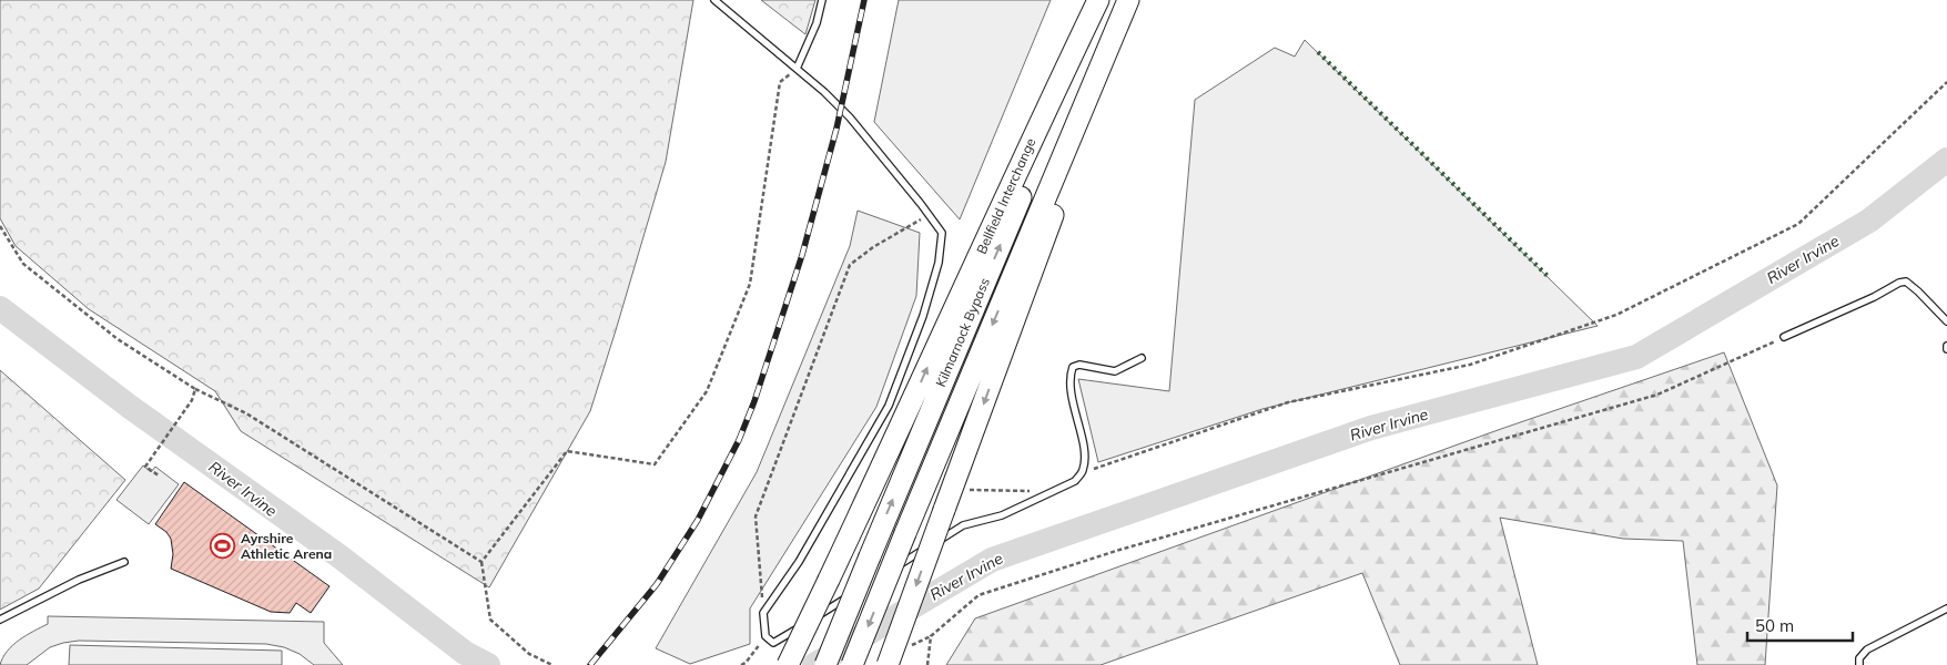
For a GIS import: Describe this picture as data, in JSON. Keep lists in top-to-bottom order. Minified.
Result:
{"streets":{"highway":["Bellfield Interchange","Kilmarnock Bypass"]},"water":["River Irvine"],"places":{"sports":["Ayrshire Athletic Arena"]},"scale_bar":"50 m"}
